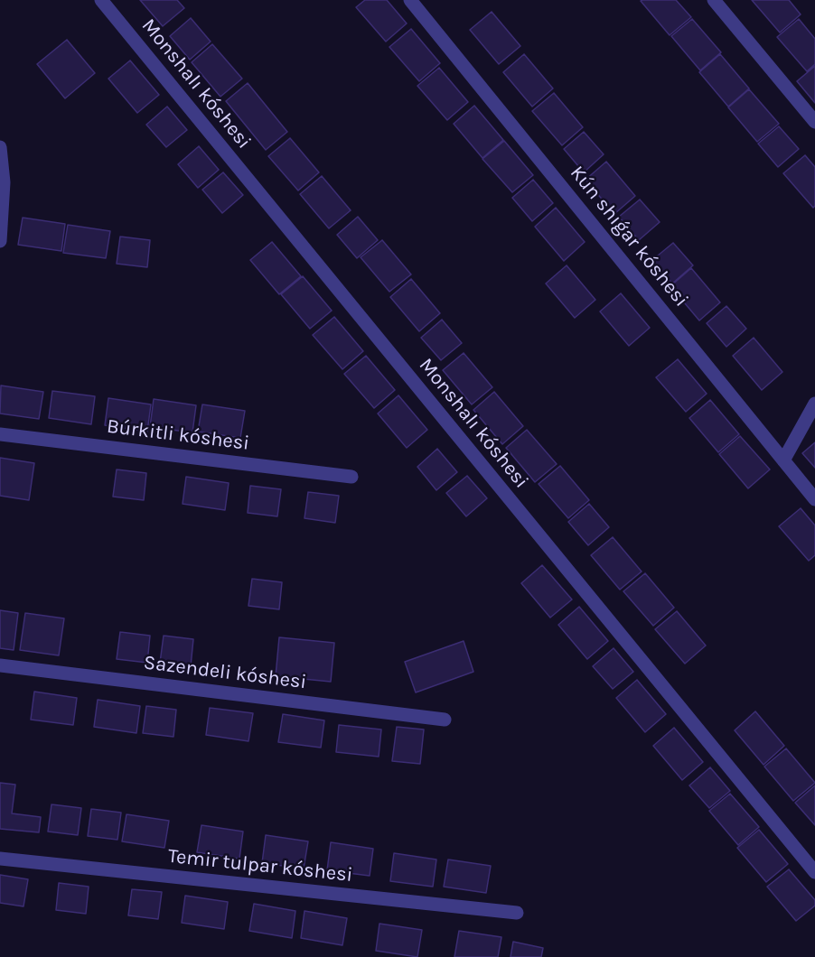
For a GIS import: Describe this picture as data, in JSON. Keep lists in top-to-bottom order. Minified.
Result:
{"streets":{"street":["Monshalı kóshesi","Kún shıǵar kóshesi","Búrkitli kóshesi","Sazendeli kóshesi","Temir tulpar kóshesi"]}}
